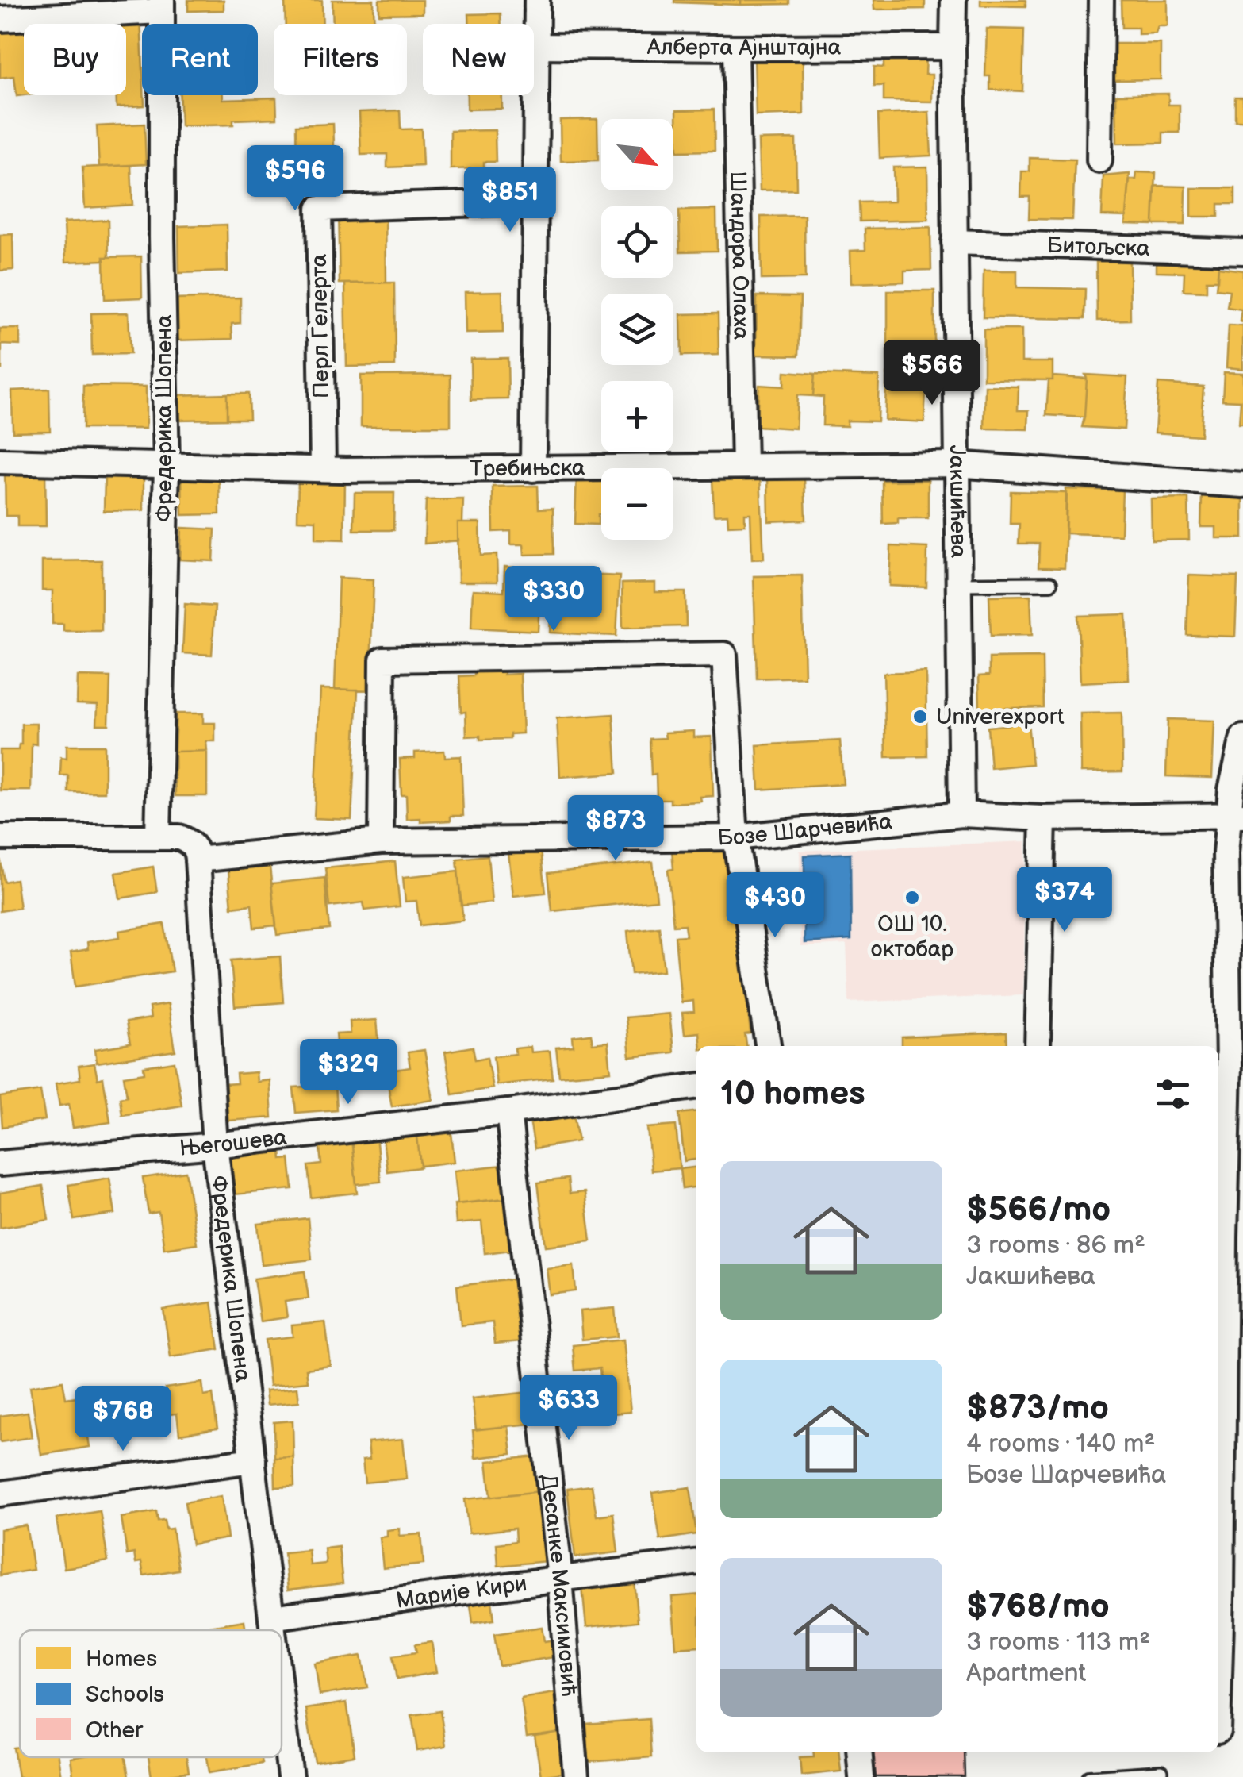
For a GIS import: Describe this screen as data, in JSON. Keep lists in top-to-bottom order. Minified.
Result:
{"streets":{"street":["Алберта Ајнштајна","Битољска","Шандора Олаха","Перл Гелерта","Фредерика Шопена","Требињска","Јакшићева","Бозе Шарчевића","Његошева","Десанке Максимовић","Марије Кири"]},"crossings":[["Алберта Ајнштајна","Шандора Олаха"],["Алберта Ајнштајна","Јакшићева"],["Битољска","Јакшићева"],["Шандора Олаха","Требињска"],["Перл Гелерта","Требињска"],["Фредерика Шопена","Требињска"],["Фредерика Шопена","Бозе Шарчевића"],["Фредерика Шопена","Његошева"],["Фредерика Шопена","Марије Кири"],["Требињска","Јакшићева"],["Јакшићева","Бозе Шарчевића"],["Његошева","Десанке Максимовић"],["Десанке Максимовић","Марије Кири"]],"places":["Univerexport","ОШ 10. октобар"],"legend":["Homes","Schools","Other"],"north":"bottom right","page":{"chip":["Buy","Rent","Filters","New"],"map_buttons":["+","−"],"price":["$596","$851","$566","$330","$873","$374","$430","$329","$633","$768"],"heading":"10 homes","list":[{"name":"$566/mo","note":"3 rooms · 86 m² · Јакшићева"},{"name":"$873/mo","note":"4 rooms · 140 m² · Бозе Шарчевића"},{"name":"$768/mo","note":"3 rooms · 113 m² · Apartment"}]}}
